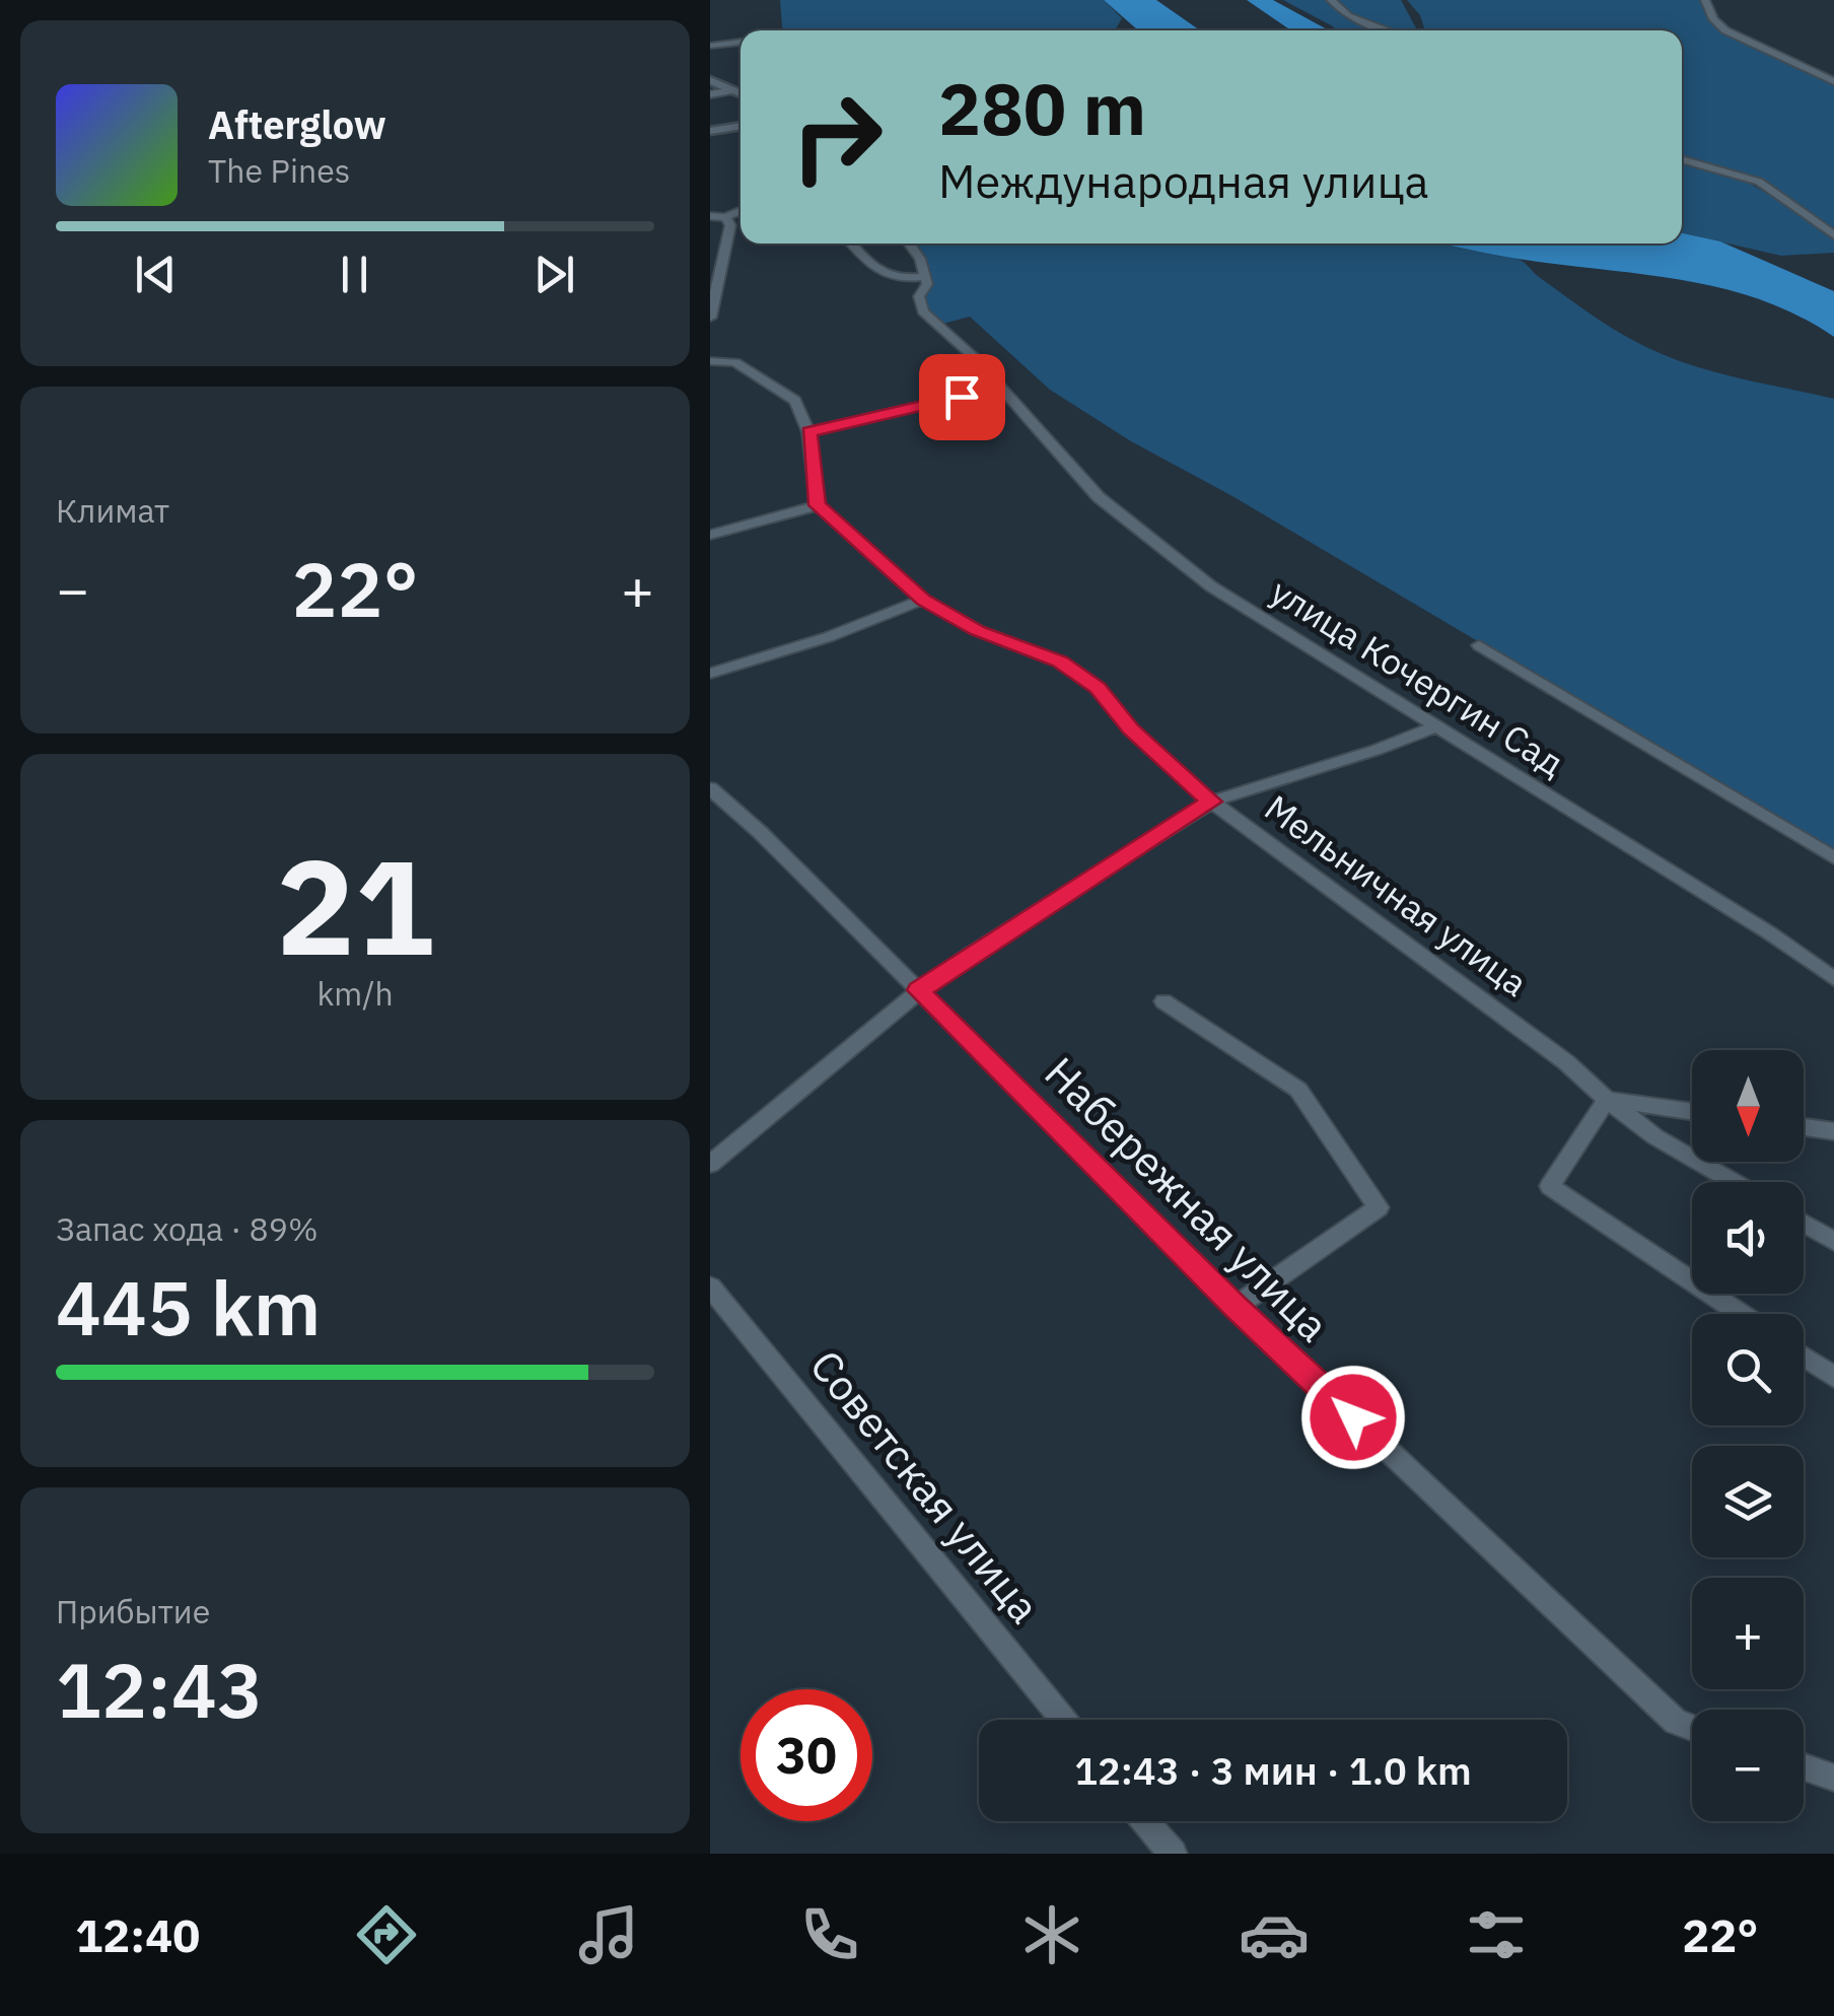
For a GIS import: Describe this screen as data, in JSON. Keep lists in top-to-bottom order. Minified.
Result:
{"streets":{"street":["улица Кочергин Сад","Мельничная улица","Набережная улица","Советская улица"]},"north":"bottom","page":{"turn":["280 m","Международная улица"],"song":["Afterglow","The Pines"],"tile":["Климат",["21","km/h"],["Запас хода · 89%","445 km"],["Прибытие","12:43"]],"heat":["−","22°","+"],"map_buttons":["+","−"],"limit":"30","trip":"12:43 · 3 мин · 1.0 km","tabs":["12:40","22°"]}}
